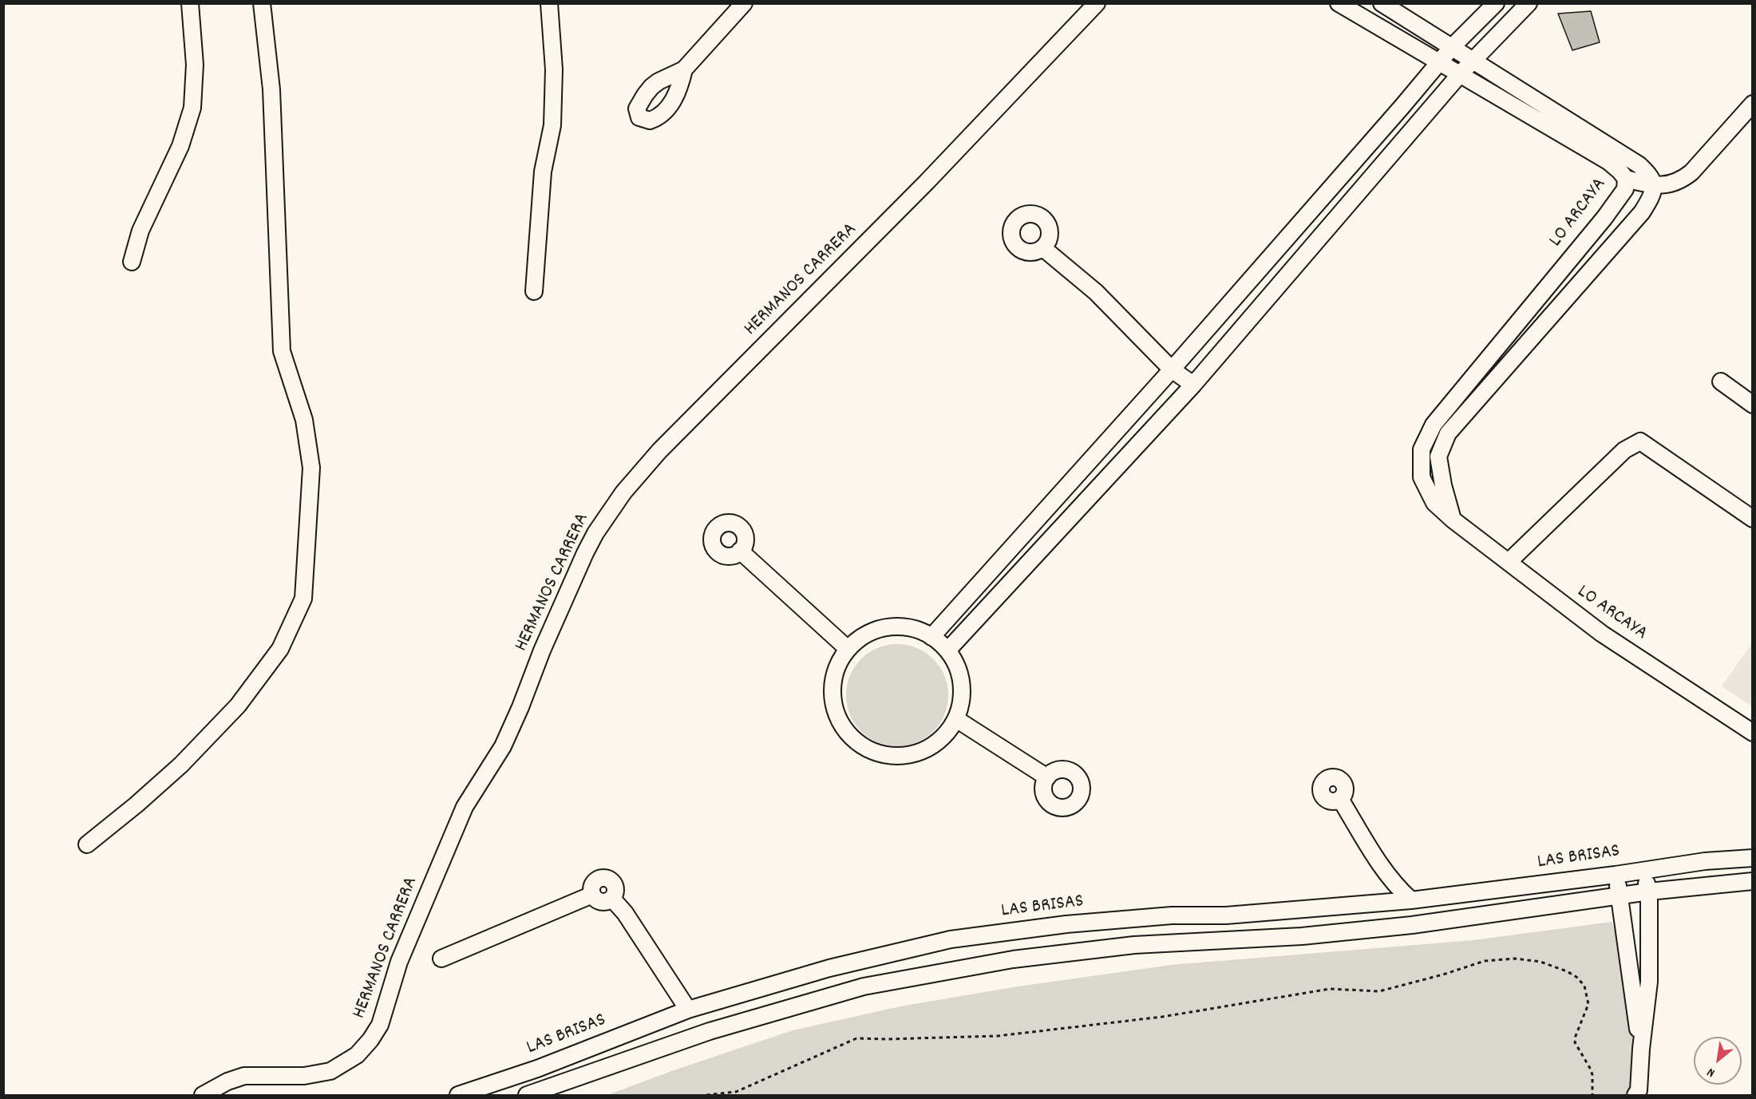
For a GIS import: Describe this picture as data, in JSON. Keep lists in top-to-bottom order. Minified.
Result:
{"streets":{"street":["LO ARCAYA","HERMANOS CARRERA","LAS BRISAS"]},"north":"bottom left"}
